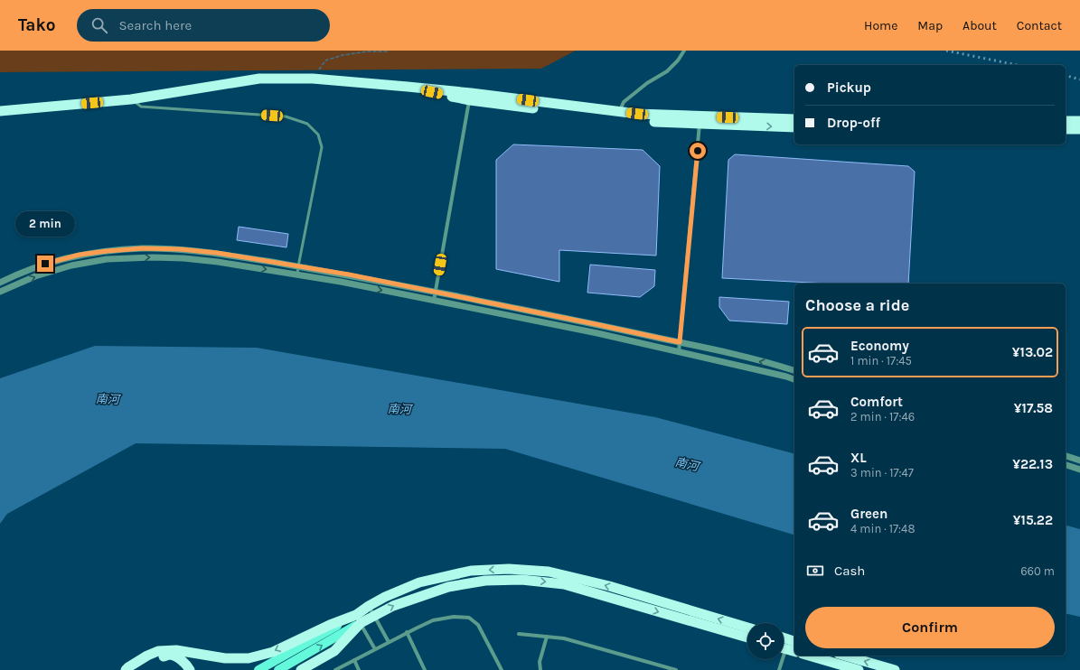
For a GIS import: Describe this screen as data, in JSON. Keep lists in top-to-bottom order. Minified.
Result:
{"water":["南河"],"page":{"header":"Tako","search":"Search here","nav":["Home","Map","About","Contact"],"banner":["Pickup","Drop-off"],"bubble":"2 min","heading":"Choose a ride","list":[{"name":"Economy","note":"1 min · 17:45","value":"¥13.02"},{"name":"Comfort","note":"2 min · 17:46","value":"¥17.58"},{"name":"XL","note":"3 min · 17:47","value":"¥22.13"},{"name":"Green","note":"4 min · 17:48","value":"¥15.22"}],"pay":["Cash","660 m"],"buttons":"Confirm"}}
